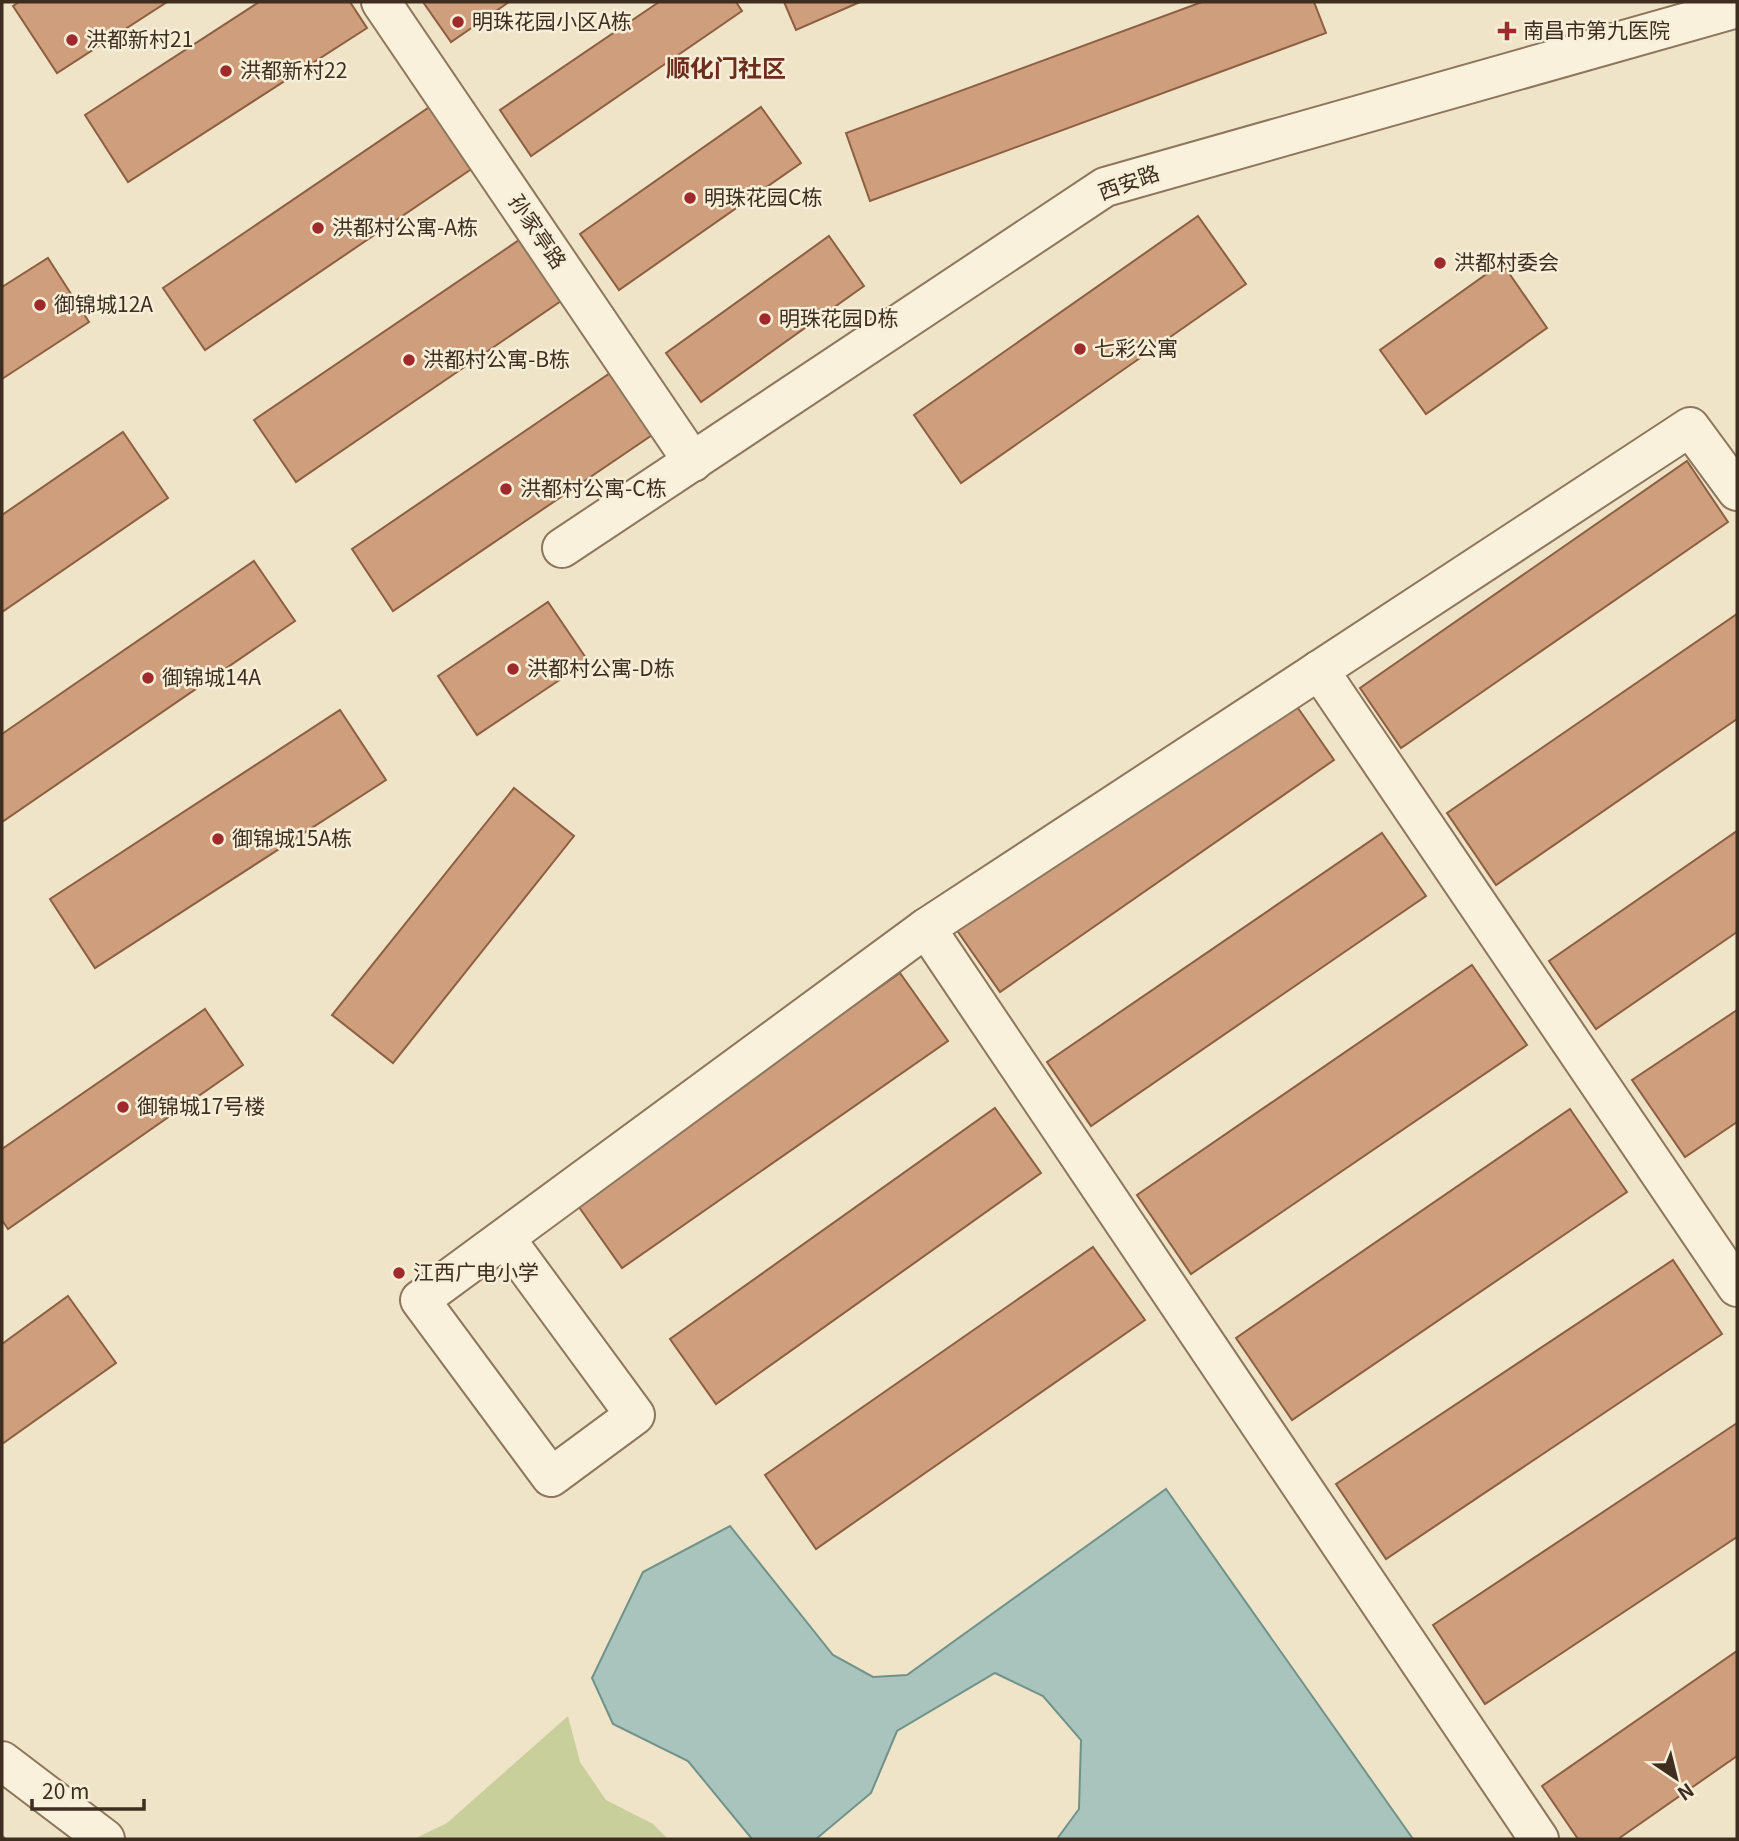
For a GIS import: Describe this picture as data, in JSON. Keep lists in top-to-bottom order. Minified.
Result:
{"streets":{"street":["西安路","孙家亭路"]},"crossings":[["西安路","孙家亭路"]],"districts":["顺化门社区"],"places":{"other":["明珠花园小区A栋","洪都新村21","洪都新村22","明珠花园C栋","洪都村公寓-A栋","洪都村委会","御锦城12A","明珠花园D栋","七彩公寓","洪都村公寓-B栋","洪都村公寓-C栋","洪都村公寓-D栋","御锦城14A","御锦城15A栋","御锦城17号楼","江西广电小学"],"health":["南昌市第九医院"]},"scale_bar":"20 m","north":"bottom right"}
